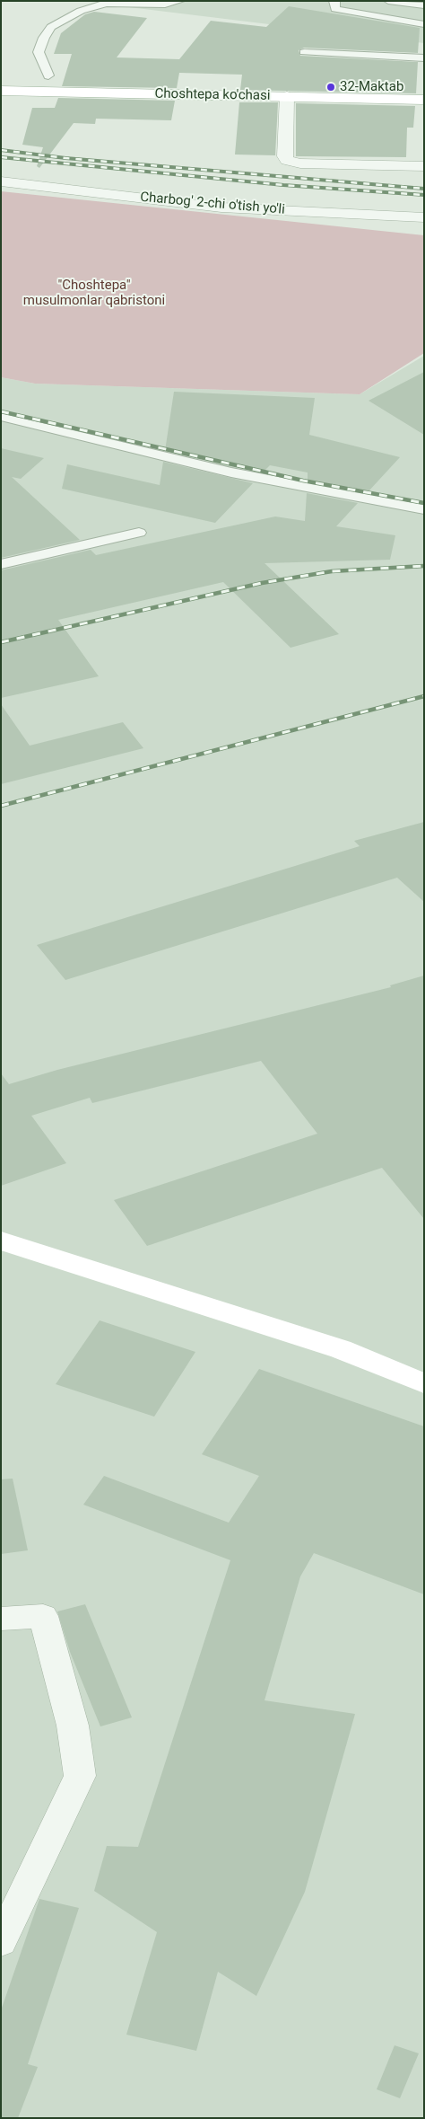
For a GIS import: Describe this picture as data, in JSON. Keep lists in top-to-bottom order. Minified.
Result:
{"streets":{"main road":["Choshtepa ko'chasi"],"street":["Charbog' 2-chi o'tish yo'li"]},"parks":["\"Choshtepa\" musulmonlar qabristoni"],"places":["32-Maktab"]}
